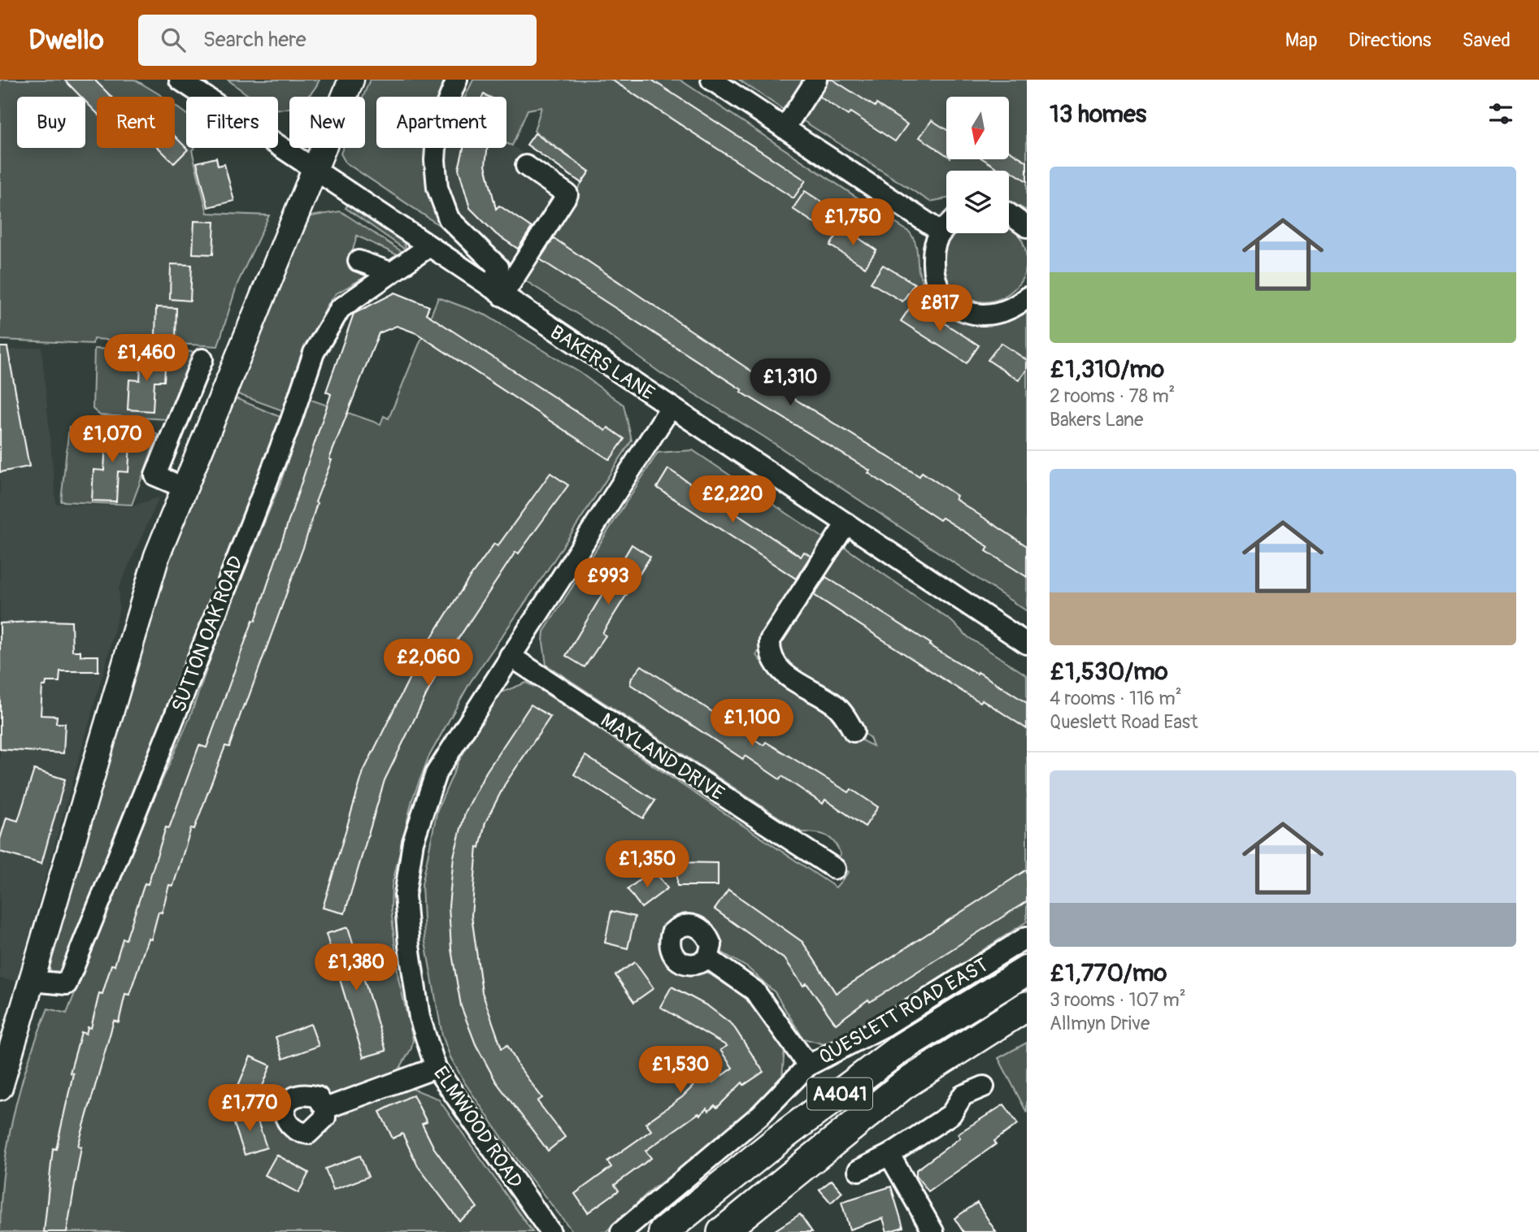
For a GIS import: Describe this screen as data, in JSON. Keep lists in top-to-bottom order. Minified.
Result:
{"streets":{"highway":["QUESLETT ROAD EAST","A4041"],"street":["BAKERS LANE","SUTTON OAK ROAD","MAYLAND DRIVE","ELMWOOD ROAD"]},"crossings":[["BAKERS LANE","SUTTON OAK ROAD"],["BAKERS LANE","ELMWOOD ROAD"],["MAYLAND DRIVE","ELMWOOD ROAD"]],"north":"bottom","page":{"header":"Dwello","search":"Search here","nav":["Map","Directions","Saved"],"heading":"13 homes","chip":["Buy","Rent","Filters","New","Apartment"],"list":[{"name":"£1,310/mo","note":"2 rooms · 78 m² · Bakers Lane"},{"name":"£1,530/mo","note":"4 rooms · 116 m² · Queslett Road East"},{"name":"£1,770/mo","note":"3 rooms · 107 m² · Allmyn Drive"}],"price":["£1,750","£817","£1,460","£1,310","£1,070","£2,220","£993","£2,060","£1,100","£1,350","£1,380","£1,530","£1,770"]}}
